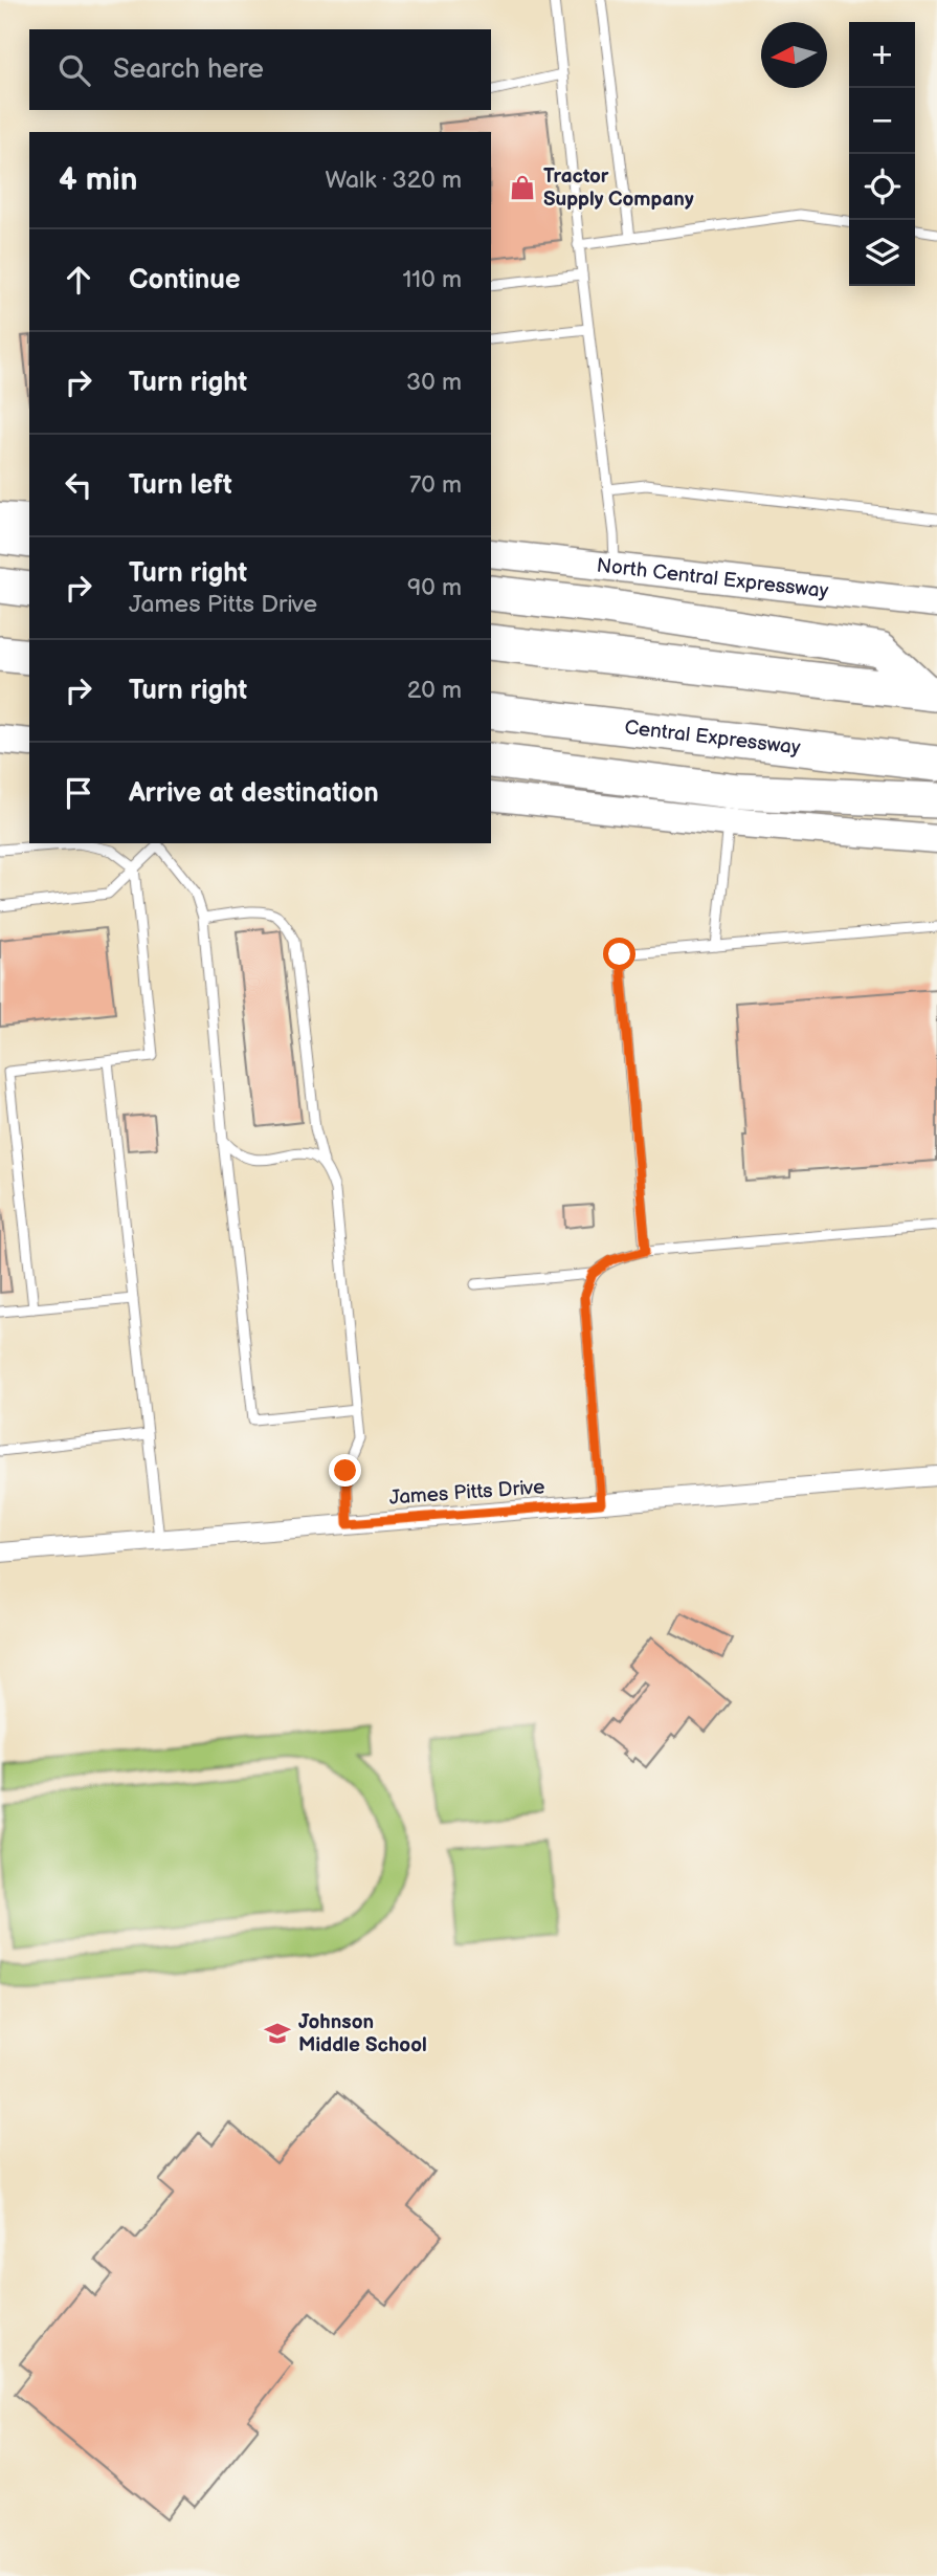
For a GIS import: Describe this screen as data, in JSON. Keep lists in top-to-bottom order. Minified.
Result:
{"streets":{"highway":["Central Expressway"],"main road":["North Central Expressway"],"street":["James Pitts Drive"]},"places":{"shop":["Tractor Supply Company"],"school or university":["Johnson Middle School"]},"north":"left","page":{"map_buttons":["+","−"],"search":"Search here","heading":["4 min","Walk · 320 m"],"list":[["Continue","110 m"],["Turn right","30 m"],["Turn left","70 m"],["Turn right","James Pitts Drive","90 m"],["Turn right","20 m"],"Arrive at destination"]}}
